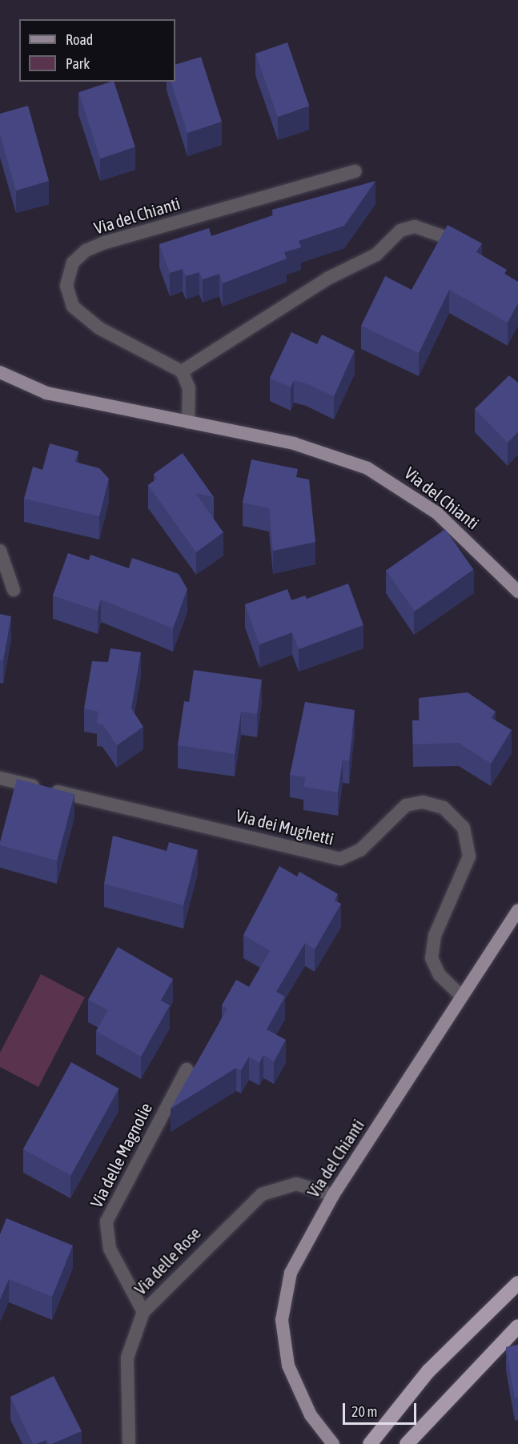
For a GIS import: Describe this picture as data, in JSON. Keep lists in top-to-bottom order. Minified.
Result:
{"streets":{"main road":["Via del Chianti"],"street":["Via dei Mughetti","Via delle Magnolie","Via delle Rose"]},"crossings":[["Via del Chianti","Via dei Mughetti"],["Via del Chianti","Via delle Rose"],["Via delle Magnolie","Via delle Rose"]],"legend":["Road","Park"],"scale_bar":"20 m"}
